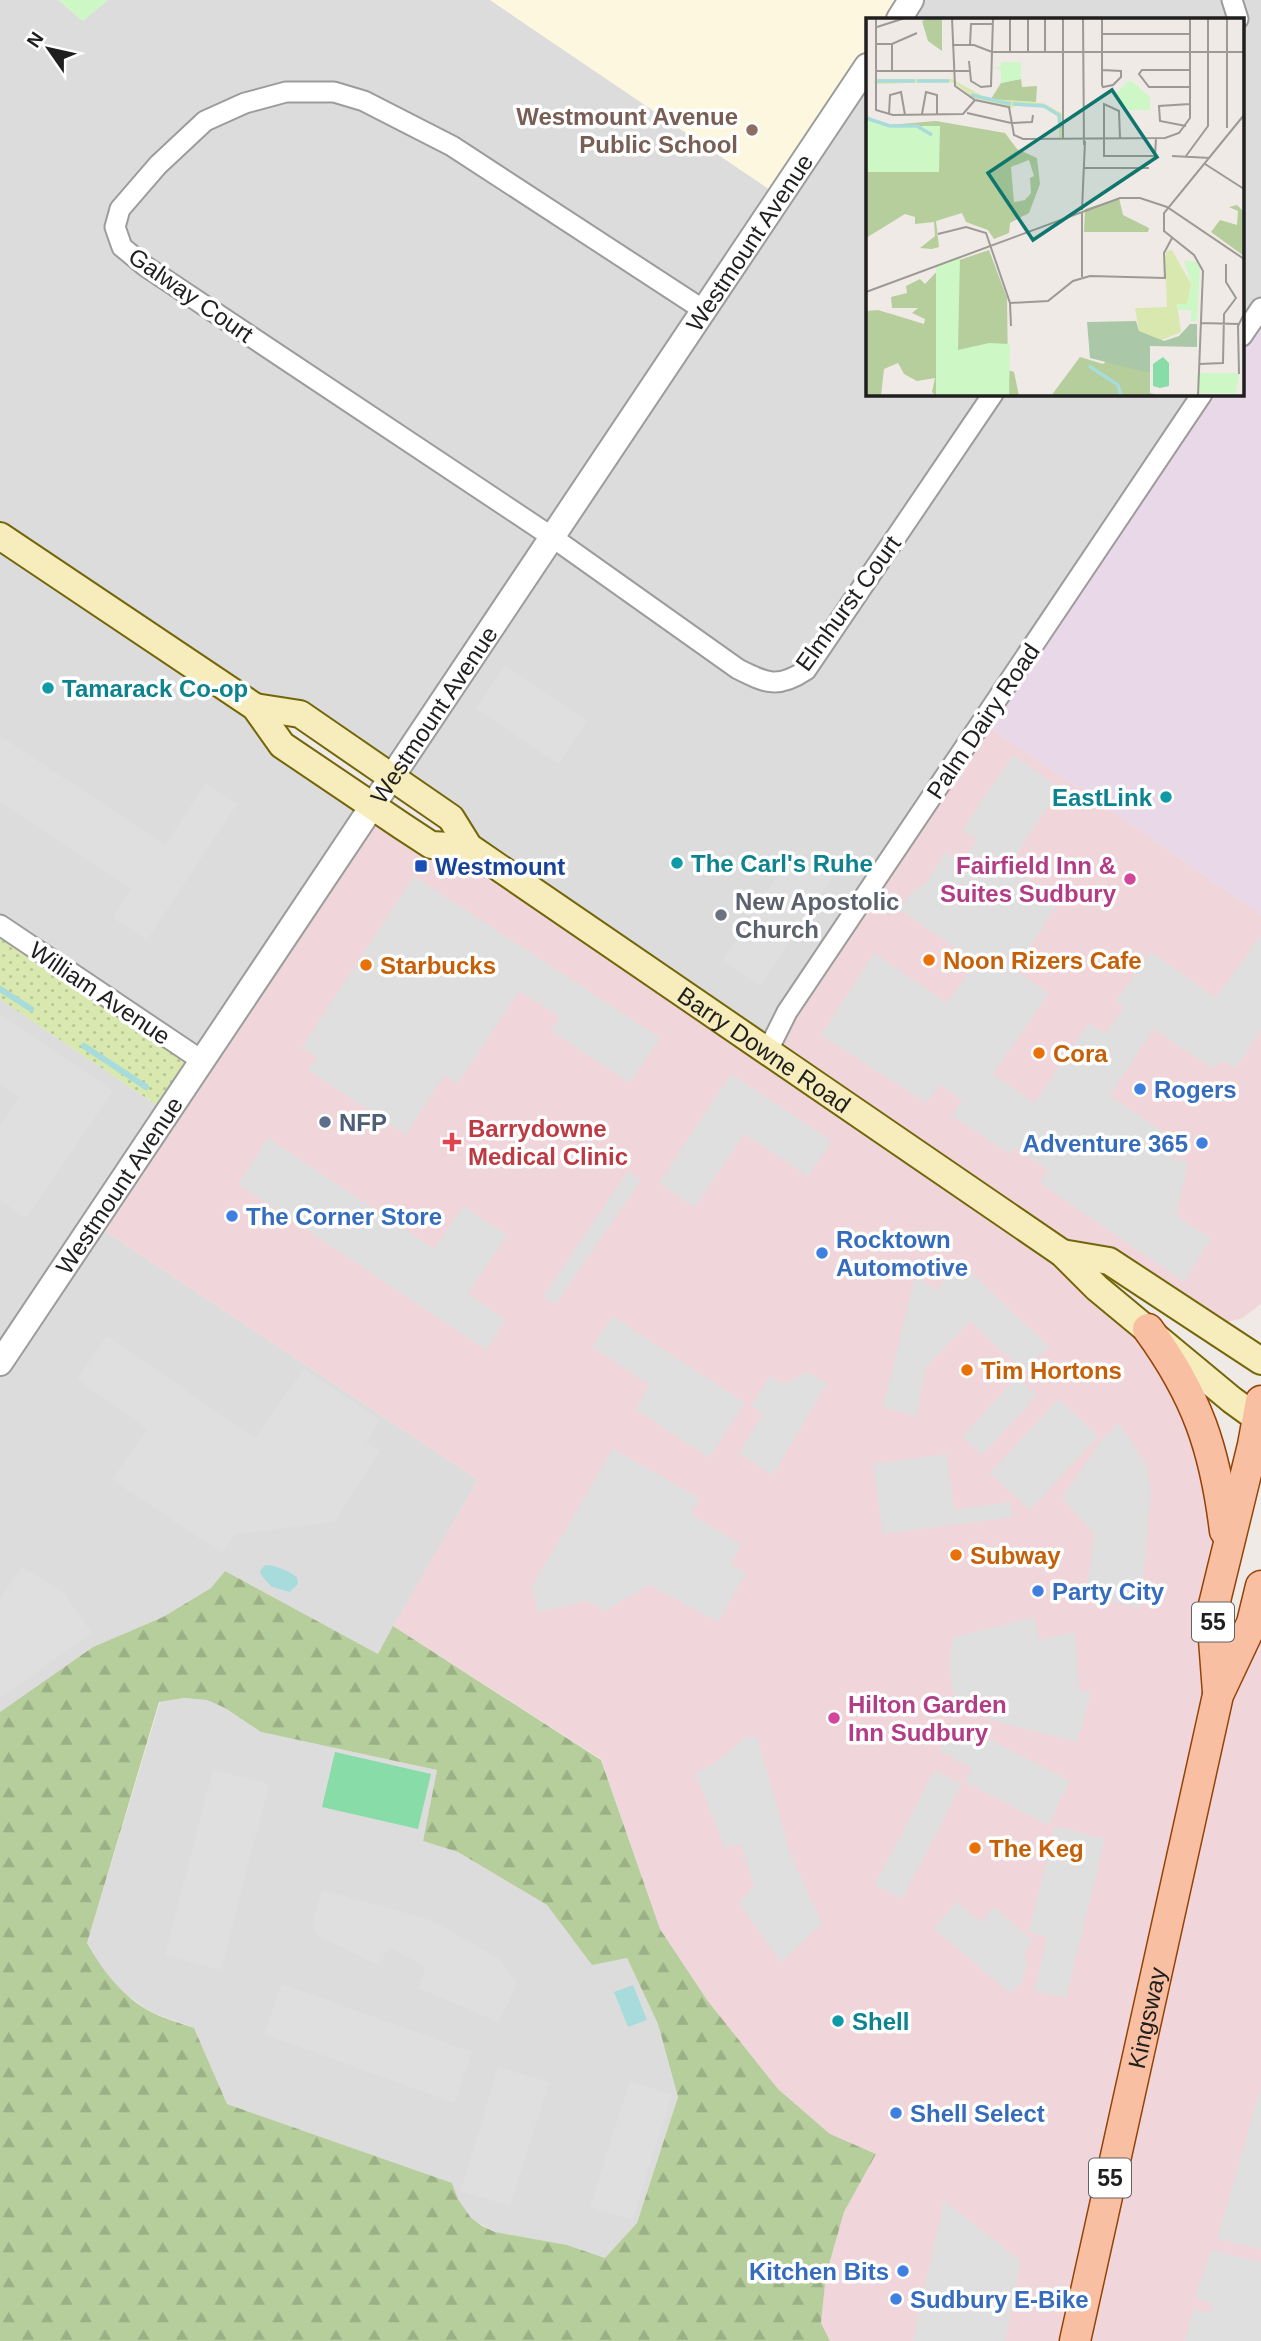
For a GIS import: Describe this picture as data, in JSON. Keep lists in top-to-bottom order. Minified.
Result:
{"streets":{"main road":["Barry Downe Road","55","Kingsway"],"street":["Westmount Avenue","Galway Court","Elmhurst Court","Palm Dairy Road","William Avenue"]},"crossings":[["Westmount Avenue","Galway Court"],["Westmount Avenue","Elmhurst Court"],["Westmount Avenue","William Avenue"],["Westmount Avenue","Barry Downe Road"],["Galway Court","Elmhurst Court"],["Palm Dairy Road","Barry Downe Road"],["Barry Downe Road","Kingsway"]],"places":{"other":["Westmount Avenue Public School","Tamarack Co-op","EastLink","The Carl's Ruhe","Fairfield Inn & Suites Sudbury","New Apostolic Church","Noon Rizers Cafe","Starbucks","Cora","Rogers","NFP","Adventure 365","The Corner Store","Rocktown Automotive","Tim Hortons","Subway","Party City","Hilton Garden Inn Sudbury","The Keg","Shell","Shell Select","Kitchen Bits","Sudbury E-Bike"],"transit":["Westmount"],"health":["Barrydowne Medical Clinic"]},"north":"top left"}
